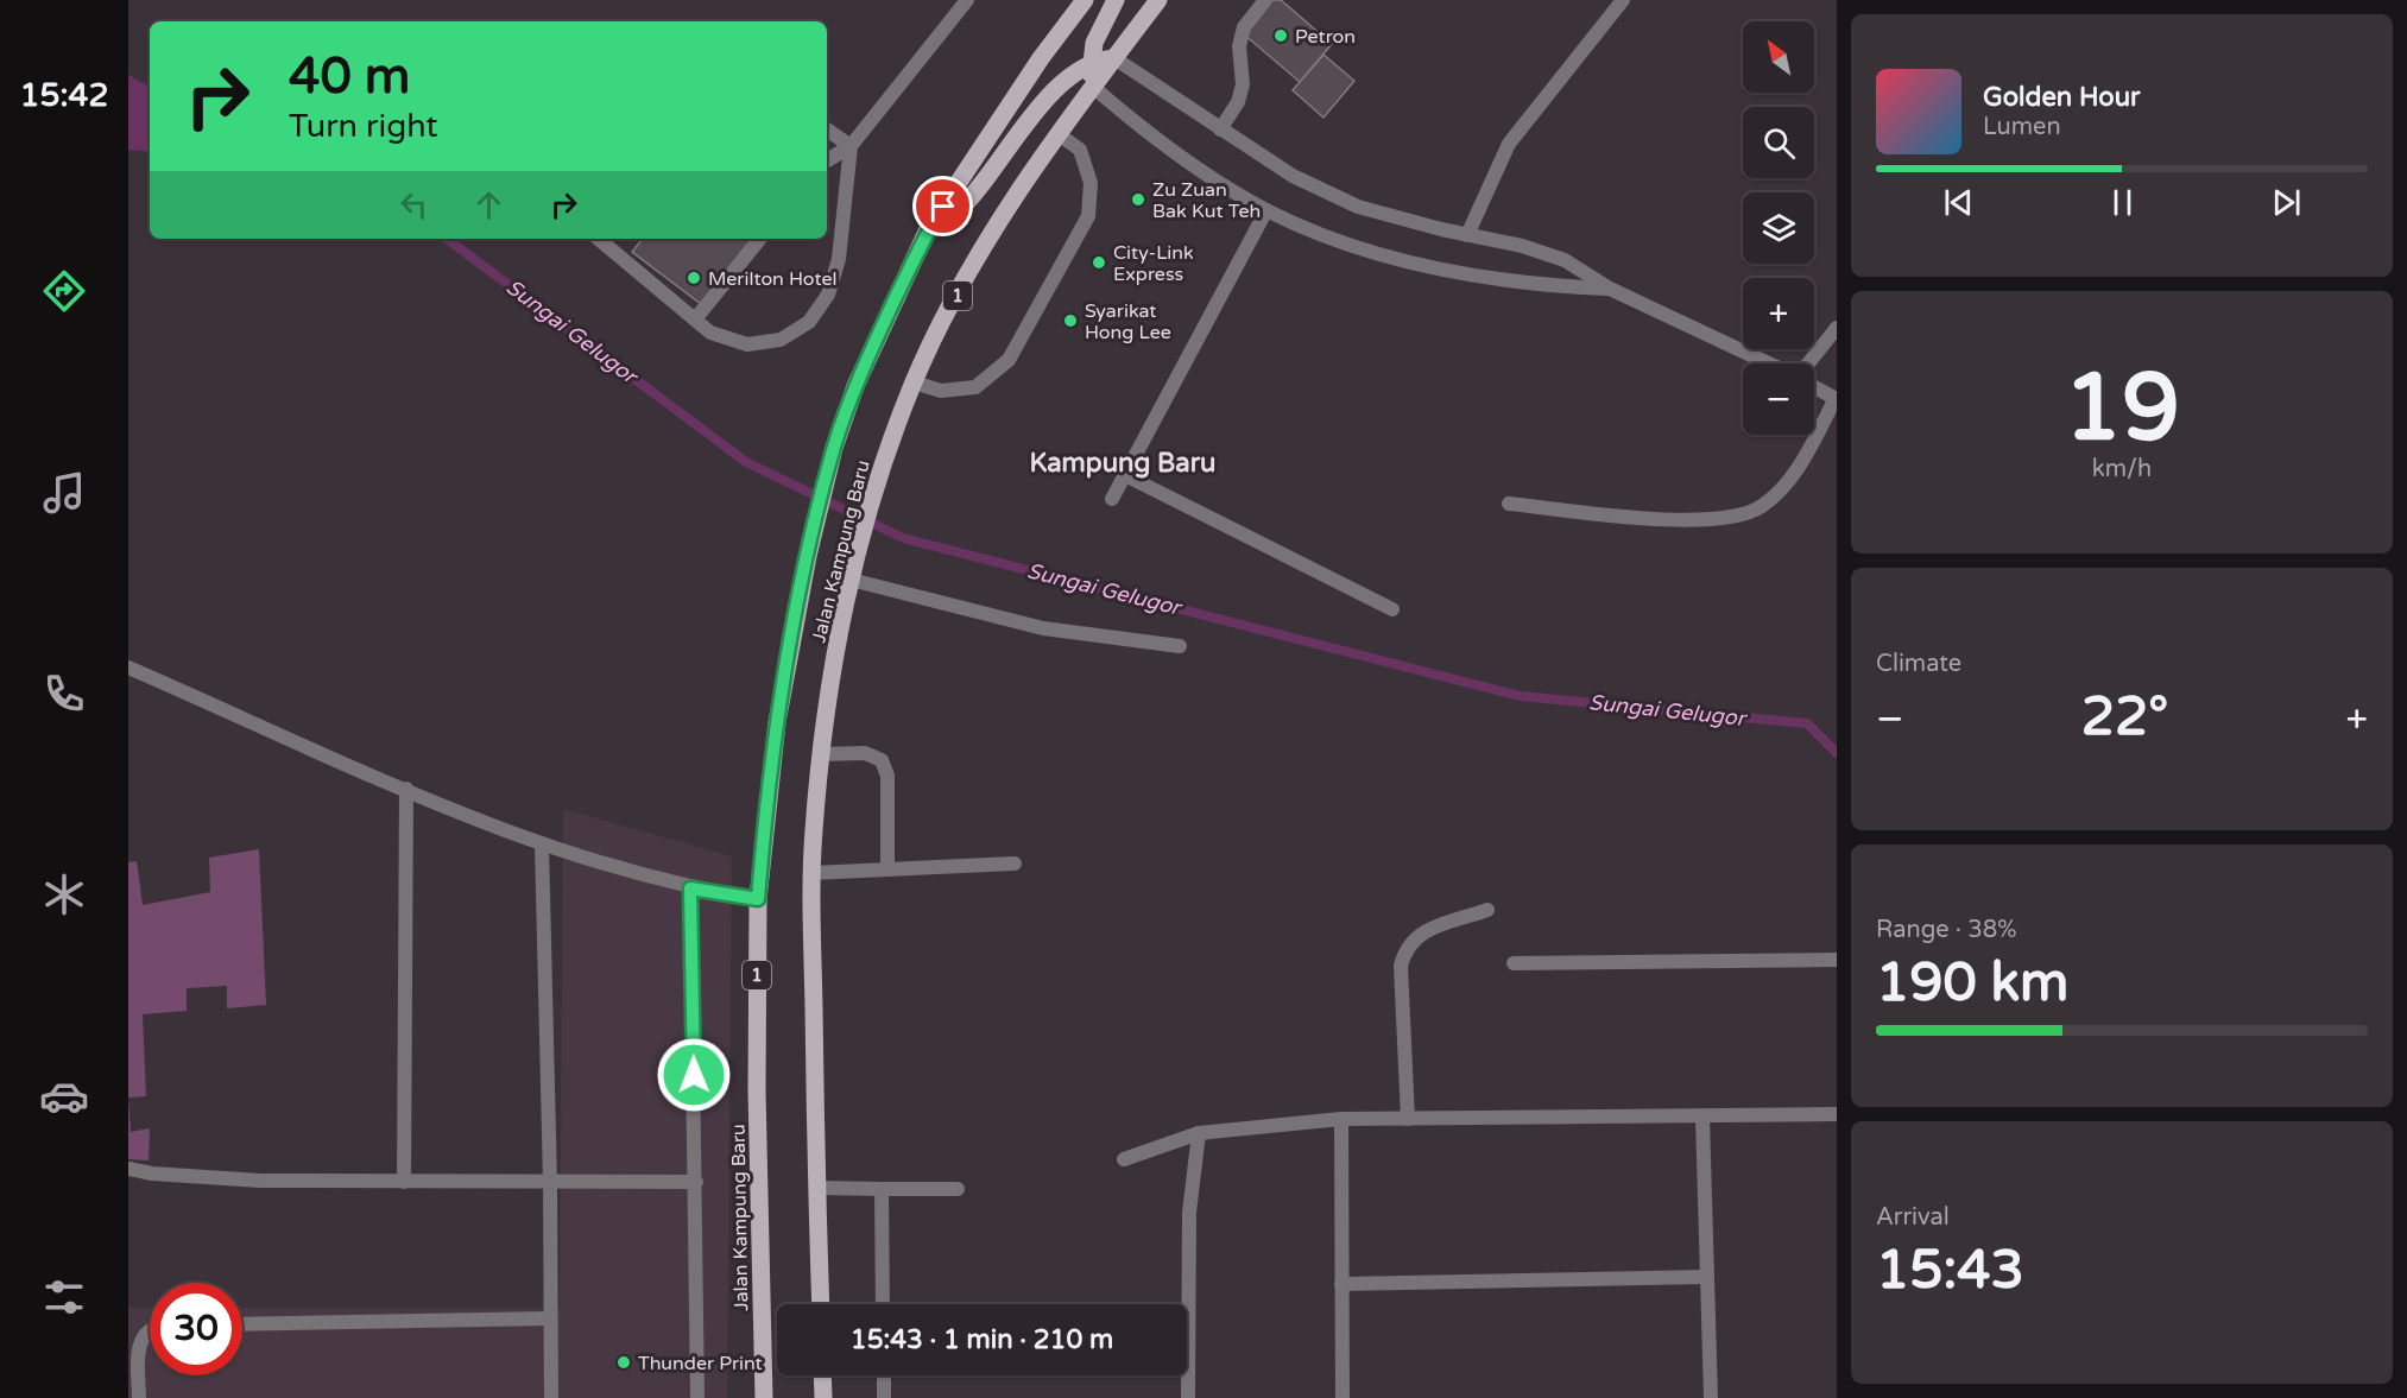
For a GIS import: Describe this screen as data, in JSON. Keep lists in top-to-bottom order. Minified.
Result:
{"streets":{"main road":["1","Jalan Kampung Baru"]},"districts":["Kampung Baru"],"water":["Sungai Gelugor"],"places":["Petron","Zu Zuan Bak Kut Teh","City-Link Express","Merilton Hotel","Syarikat Hong Lee","Thunder Print"],"north":"top left","page":{"tabs":"15:42","map_buttons":["+","−"],"turn":["40 m","Turn right"],"song":["Golden Hour","Lumen"],"tile":[["19","km/h"],"Climate",["Range · 38%","190 km"],["Arrival","15:43"]],"heat":["−","22°","+"],"limit":"30","trip":"15:43 · 1 min · 210 m"}}
